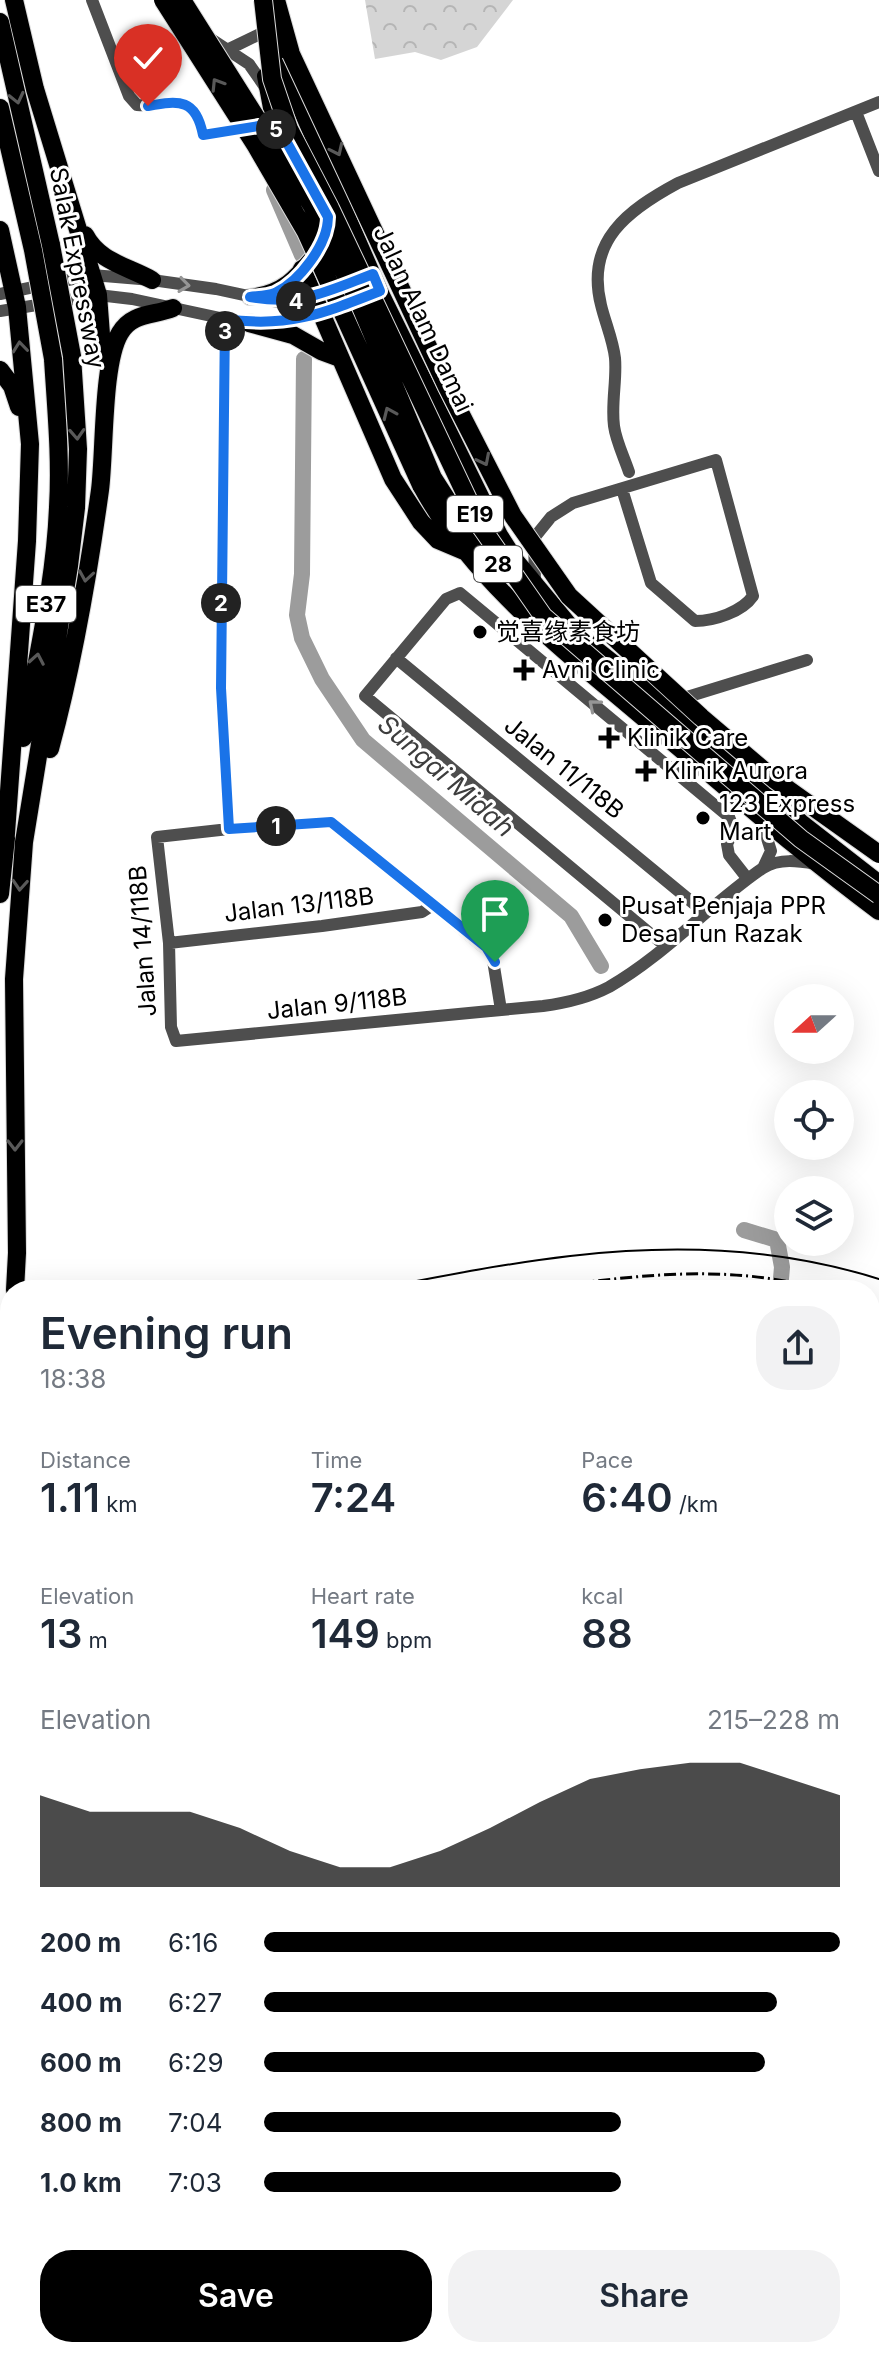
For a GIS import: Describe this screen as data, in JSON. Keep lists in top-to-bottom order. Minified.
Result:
{"streets":{"highway":["Salak Expressway","E19","28","E37"],"main road":["Jalan Alam Damai"],"street":["Jalan 11/118B","Jalan 13/118B","Jalan 14/118B","Jalan 9/118B"]},"crossings":[["Jalan Alam Damai","28"],["Jalan 11/118B","Jalan 9/118B"],["Jalan 13/118B","Jalan 14/118B"],["Jalan 14/118B","Jalan 9/118B"]],"water":["Sungai Midah"],"places":{"other":["觉喜缘素食坊","123 Express Mart","Pusat Penjaja PPR Desa Tun Razak"],"health":["Avni Clinic","Klinik Care","Klinik Aurora"]},"north":"left","page":{"pins":["5","4","3","2","1"],"heading":["Evening run","18:38"],"stats":[["Distance","1.11 km"],["Time","7:24"],["Pace","6:40 /km"],["Elevation","13 m"],["Heart rate","149 bpm"],["kcal","88"]],"chart":["Elevation","215–228 m"],"list":[{"name":"200 m","note":"6:16"},{"name":"400 m","note":"6:27"},{"name":"600 m","note":"6:29"},{"name":"800 m","note":"7:04"},{"name":"1.0 km","note":"7:03"}],"buttons":["Save","Share"]}}
